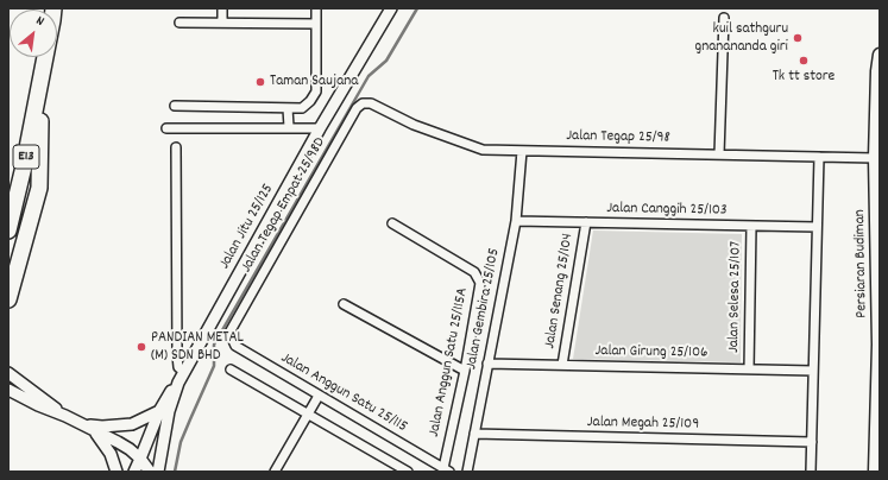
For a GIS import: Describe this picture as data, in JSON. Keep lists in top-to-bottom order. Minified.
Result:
{"streets":{"highway":["E13"],"main road":["Persiaran Budiman"],"street":["Jalan Tegap 25/98","Jalan Tegap Empat 25/98D","Jalan Canggih 25/103","Jalan Jitu 25/125","Jalan Senang 25/104","Jalan Selesa 25/107","Jalan Gembira 25/105","Jalan Girung 25/106","Jalan Anggun Satu 25/115A","Jalan Anggun Satu 25/115","Jalan Megah 25/109"]},"crossings":[["Jalan Tegap 25/98","Jalan Tegap Empat 25/98D"],["Jalan Tegap 25/98","Persiaran Budiman"],["Jalan Tegap 25/98","Jalan Gembira 25/105"],["Jalan Tegap Empat 25/98D","Jalan Anggun Satu 25/115"],["Jalan Canggih 25/103","Jalan Senang 25/104"],["Jalan Canggih 25/103","Jalan Selesa 25/107"],["Jalan Canggih 25/103","Jalan Gembira 25/105"],["Jalan Senang 25/104","Jalan Girung 25/106"],["Jalan Selesa 25/107","Jalan Girung 25/106"],["Jalan Gembira 25/105","Jalan Girung 25/106"],["Jalan Gembira 25/105","Jalan Megah 25/109"],["Jalan Anggun Satu 25/115A","Jalan Anggun Satu 25/115"]],"places":["kuil sathguru gnanananda giri","Tk tt store","Taman Saujana","PANDIAN METAL (M) SDN BHD"],"north":"top right"}
